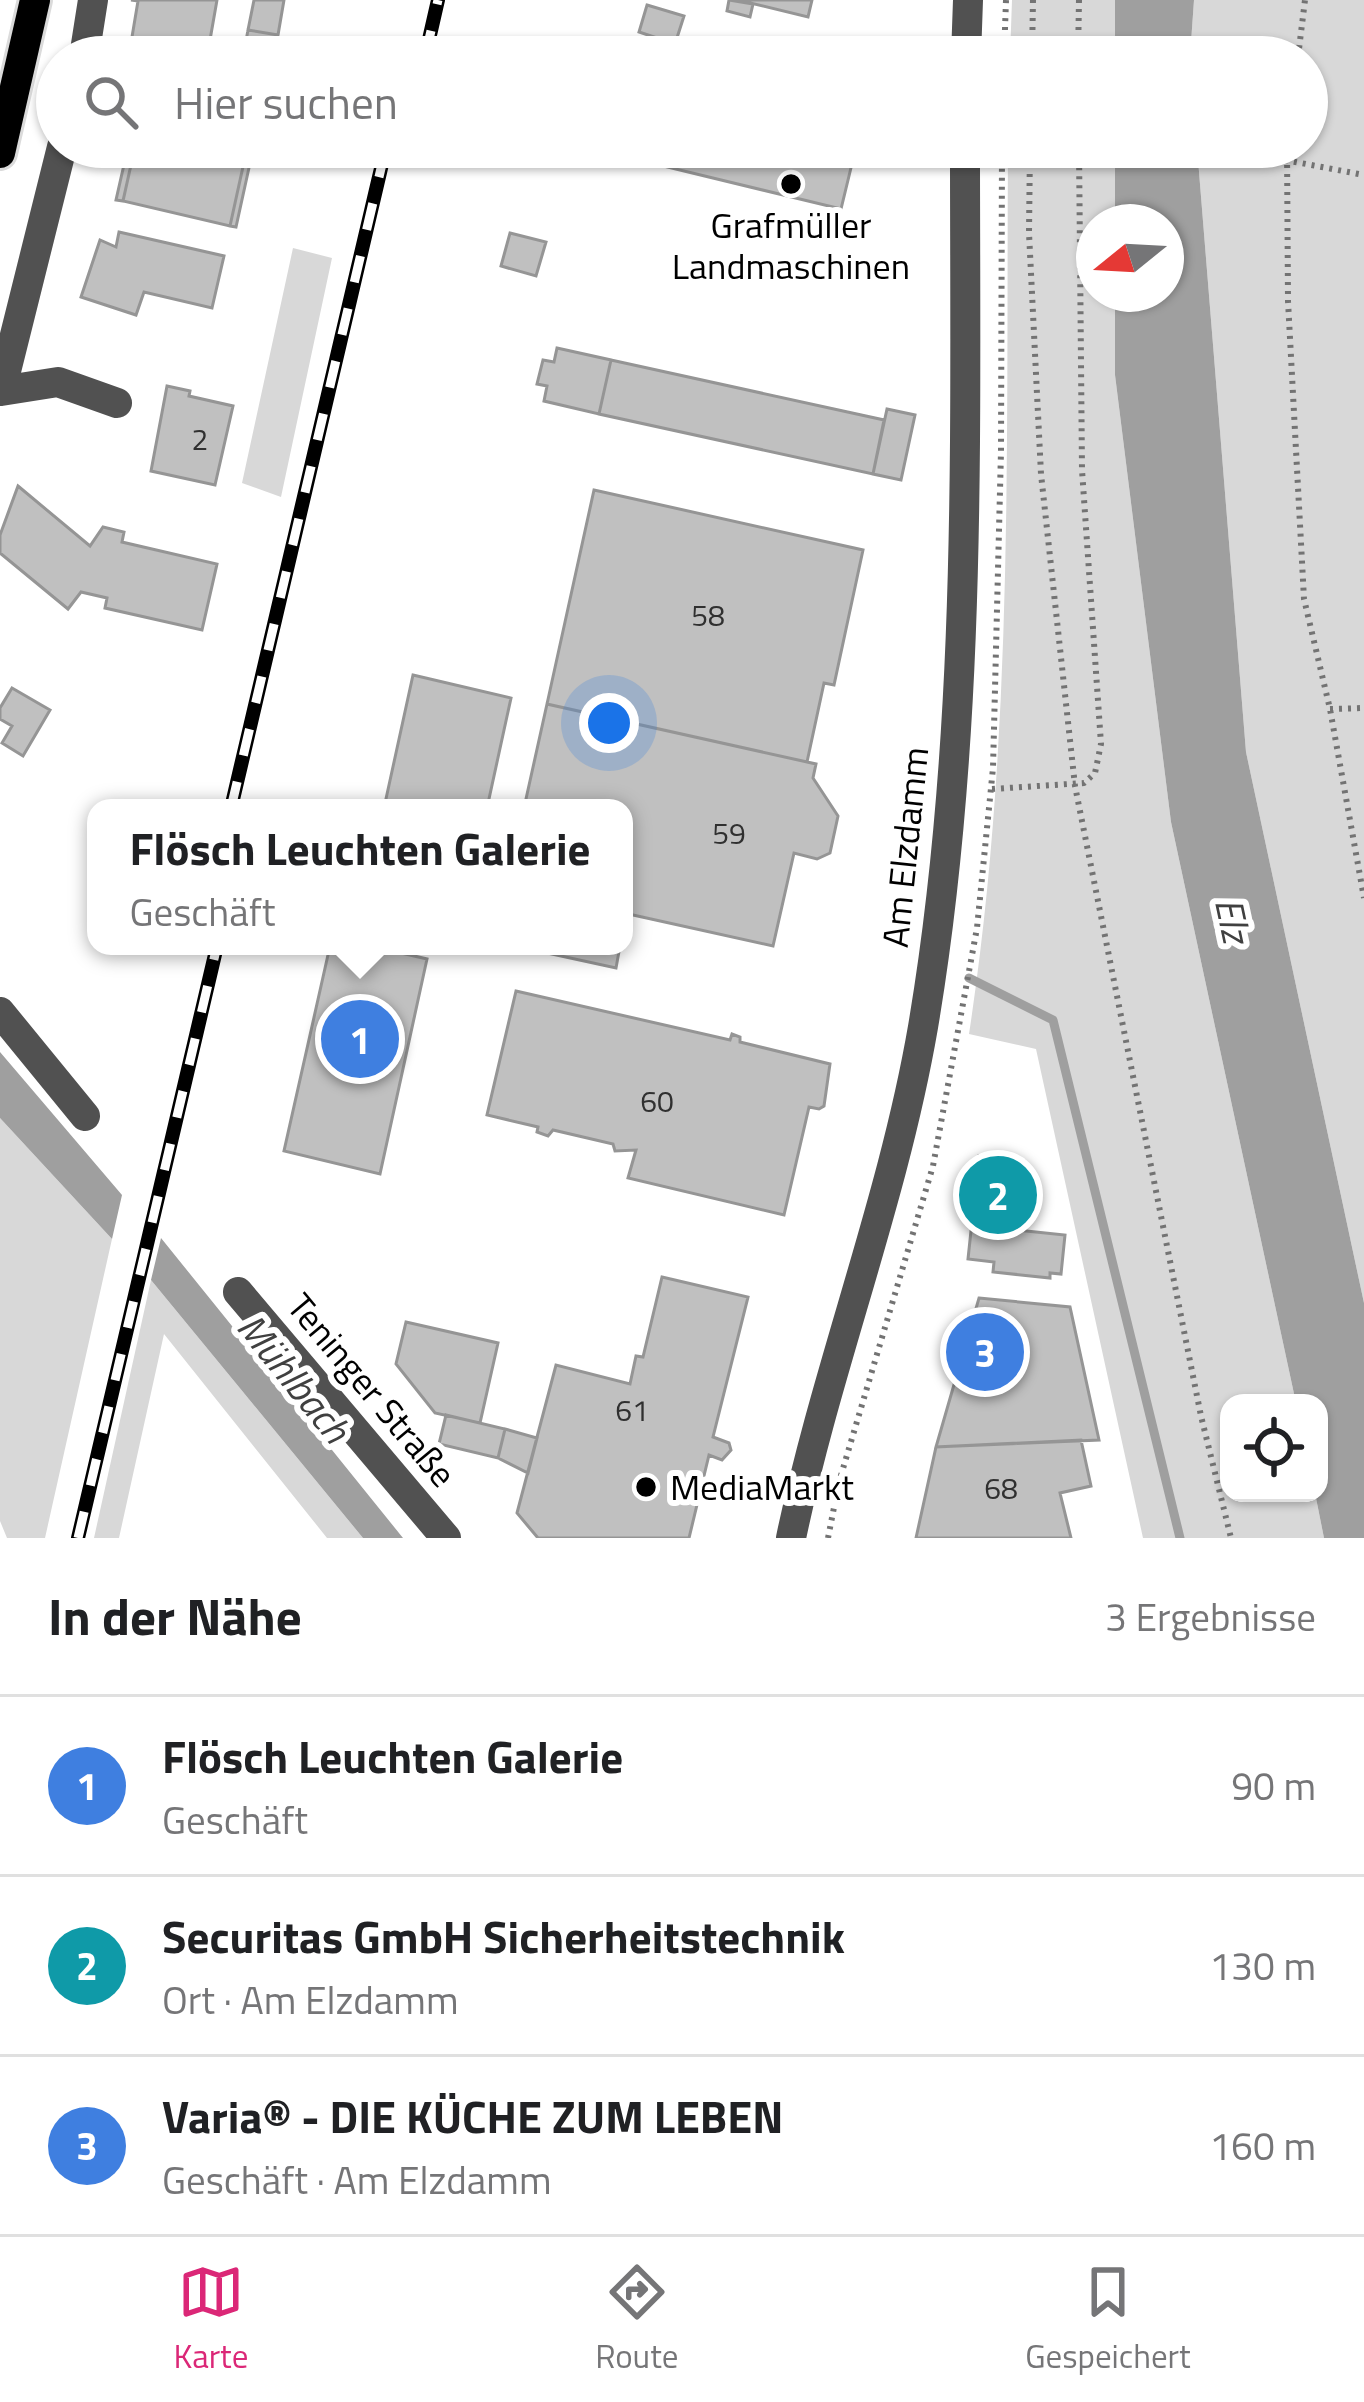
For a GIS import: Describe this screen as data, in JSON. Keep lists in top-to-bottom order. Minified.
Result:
{"streets":{"street":["Am Elzdamm","Teninger Straße"]},"water":["Elz","Mühlbach"],"places":["Grafmüller Landmaschinen","MediaMarkt"],"house_numbers":["2","58","59","60","61","68"],"north":"left","page":{"search":"Hier suchen","popup":["Flösch Leuchten Galerie","Geschäft"],"pins":["1","2","3"],"heading":["In der Nähe","3 Ergebnisse"],"list":[{"mark":"1","name":"Flösch Leuchten Galerie","note":"Geschäft","value":"90 m"},{"mark":"2","name":"Securitas GmbH Sicherheitstechnik","note":"Ort · Am Elzdamm","value":"130 m"},{"mark":"3","name":"Varia® - DIE KÜCHE ZUM LEBEN","note":"Geschäft · Am Elzdamm","value":"160 m"}],"nav":["Karte","Route","Gespeichert"]}}
